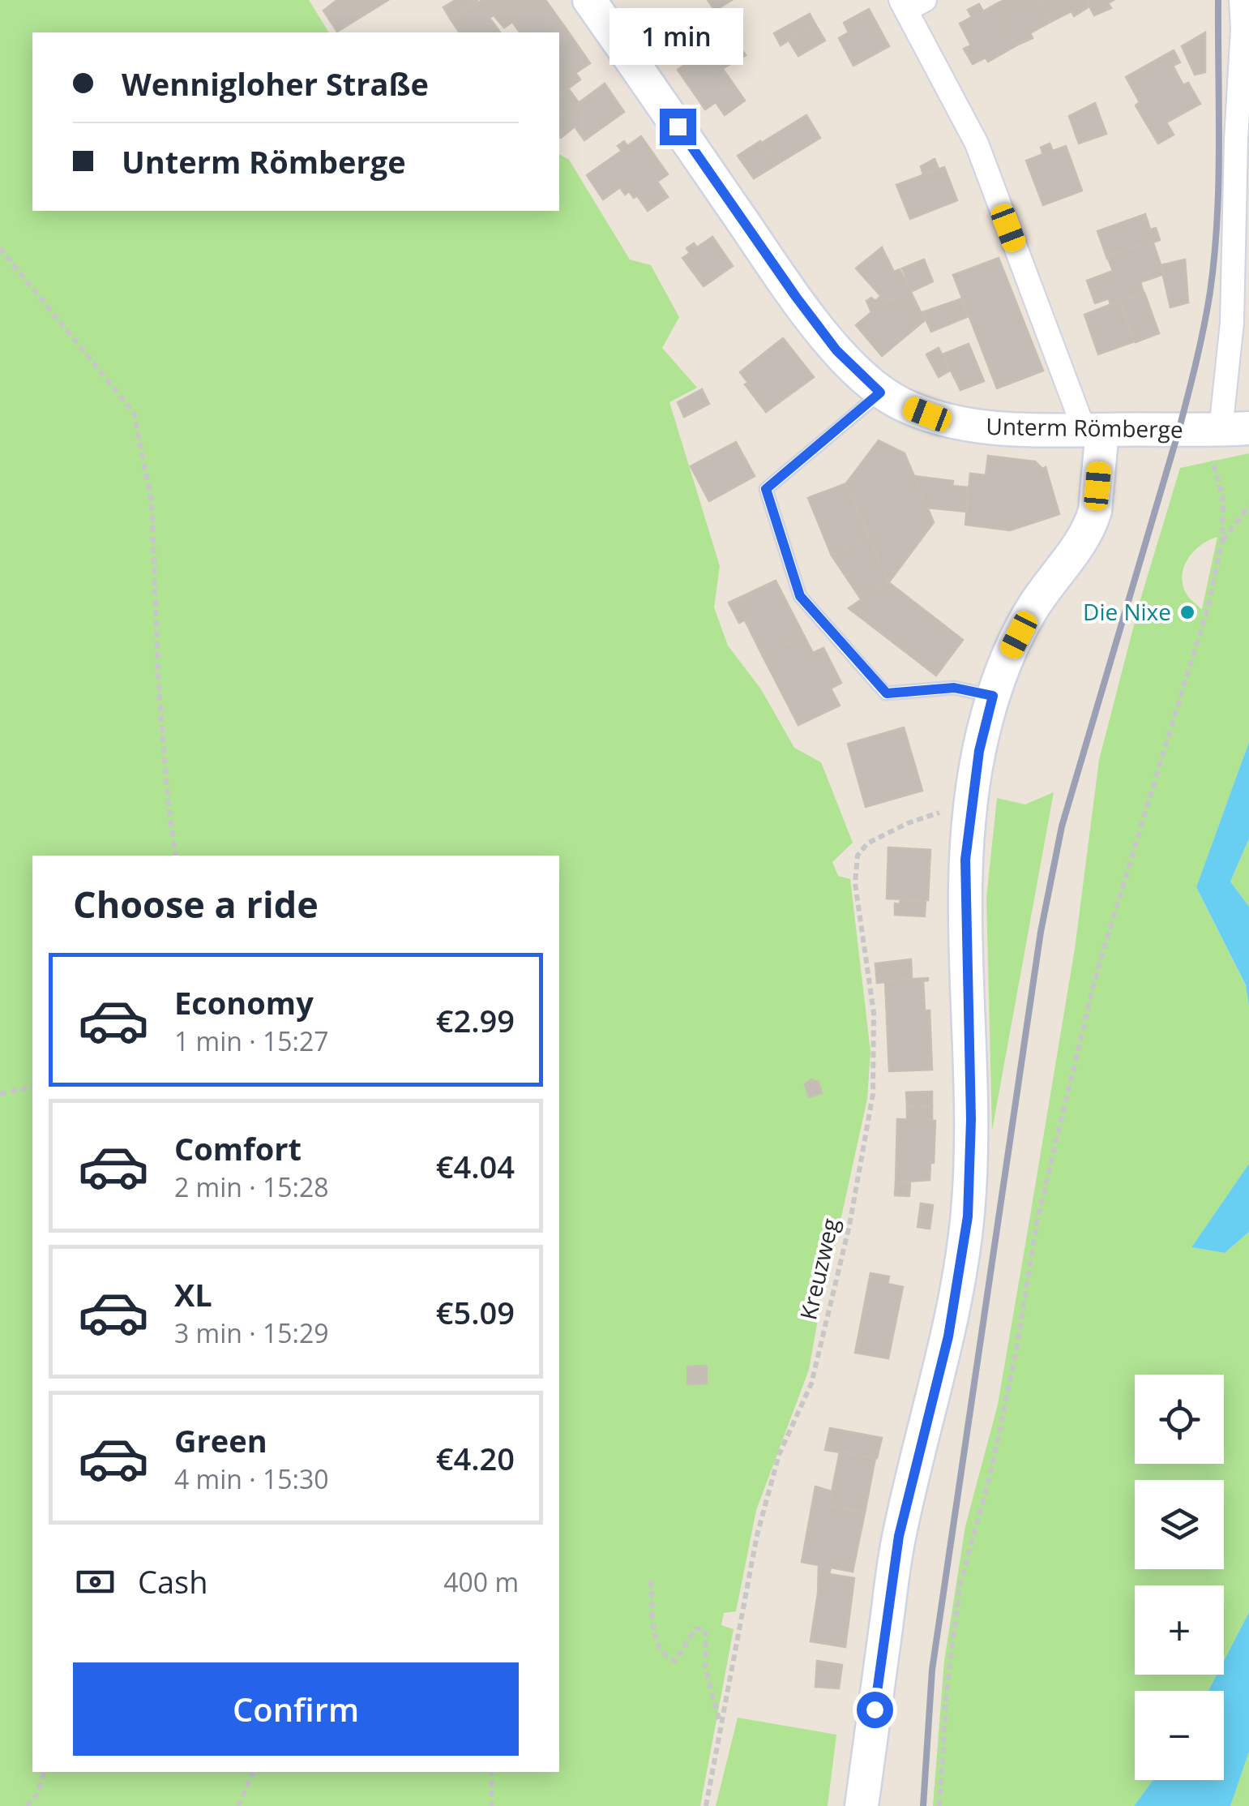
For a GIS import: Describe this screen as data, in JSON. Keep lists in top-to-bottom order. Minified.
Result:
{"streets":{"main road":["Unterm Römberge"],"path":["Kreuzweg"]},"places":["Die Nixe"],"page":{"bubble":"1 min","banner":["Wennigloher Straße","Unterm Römberge"],"heading":"Choose a ride","list":[{"name":"Economy","note":"1 min · 15:27","value":"€2.99"},{"name":"Comfort","note":"2 min · 15:28","value":"€4.04"},{"name":"XL","note":"3 min · 15:29","value":"€5.09"},{"name":"Green","note":"4 min · 15:30","value":"€4.20"}],"map_buttons":["+","−"],"pay":["Cash","400 m"],"buttons":"Confirm"}}
